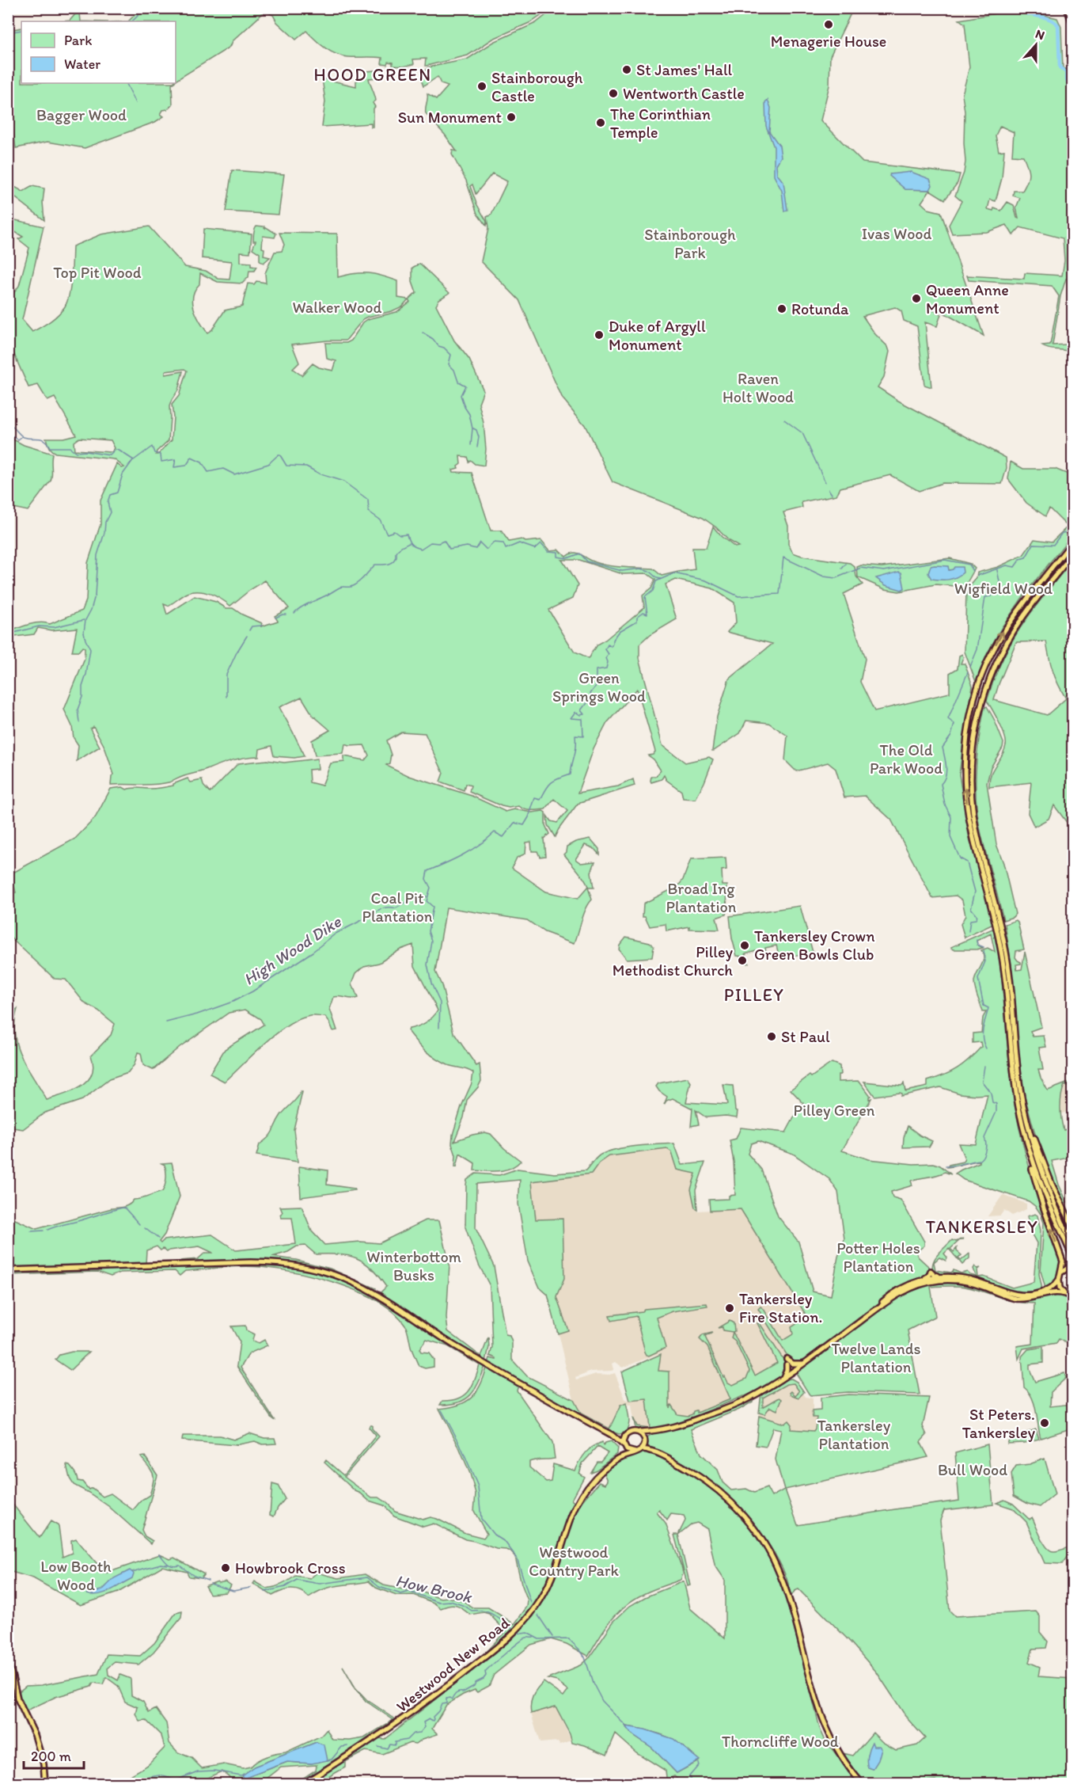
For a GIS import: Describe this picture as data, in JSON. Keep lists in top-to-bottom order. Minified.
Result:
{"streets":{"highway":["Westwood New Road"]},"districts":["HOOD GREEN","PILLEY","TANKERSLEY"],"water":["High Wood Dike","How Brook"],"parks":["Bagger Wood","Ivas Wood","Stainborough Park","Top Pit Wood","Walker Wood","Raven Holt Wood","Wigfield Wood","Green Springs Wood","The Old Park Wood","Broad Ing Plantation","Coal Pit Plantation","Pilley Green","Potter Holes Plantation","Winterbottom Busks","Twelve Lands Plantation","Tankersley Plantation","Bull Wood","Westwood Country Park","Low Booth Wood","Thorncliffe Wood"],"places":["Menagerie House","St James' Hall","Stainborough Castle","Wentworth Castle","Sun Monument","The Corinthian Temple","Queen Anne Monument","Rotunda","Duke of Argyll Monument","Tankersley Crown Green Bowls Club","Pilley Methodist Church","St Paul","Tankersley Fire Station.","St Peters. Tankersley","Howbrook Cross"],"legend":["Park","Water"],"scale_bar":"200 m","north":"top"}
